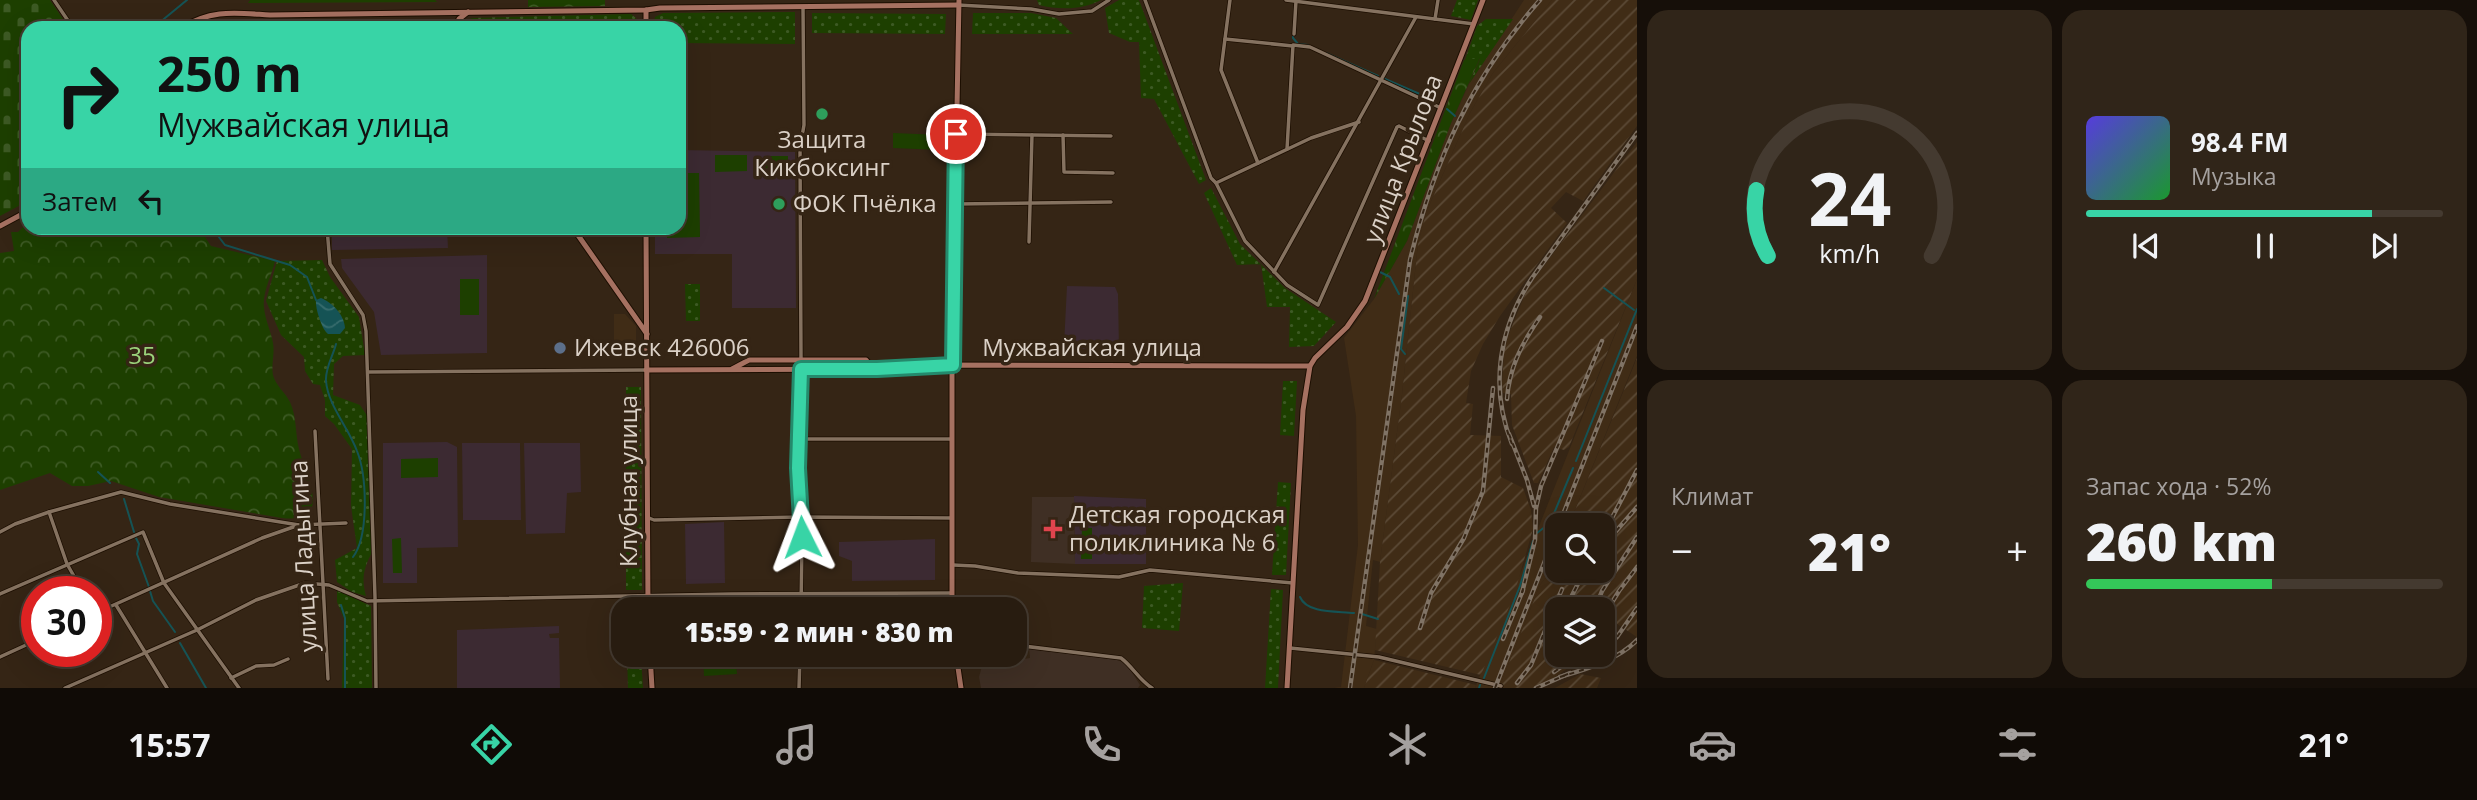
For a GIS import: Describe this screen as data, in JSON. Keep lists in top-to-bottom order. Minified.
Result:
{"streets":{"main road":["улица Крылова","Мужвайская улица","Клубная улица"],"street":["улица Ладыгина"]},"crossings":[["улица Крылова","Мужвайская улица"],["Мужвайская улица","Клубная улица"]],"parks":["35"],"places":{"other":["Защита Кикбоксинг","ФОК Пчёлка","Ижевск 426006"],"health":["Детская городская поликлиника № 6"]},"page":{"turn":["250 m","Мужвайская улица"],"song":["98.4 FM","Музыка"],"then":"Затем","tile":["Климат",["Запас хода · 52%","260 km"]],"heat":["−","21°","+"],"limit":"30","trip":"15:59 · 2 мин · 830 m","tabs":["15:57","21°"],"gauge":["24","km/h"]}}
